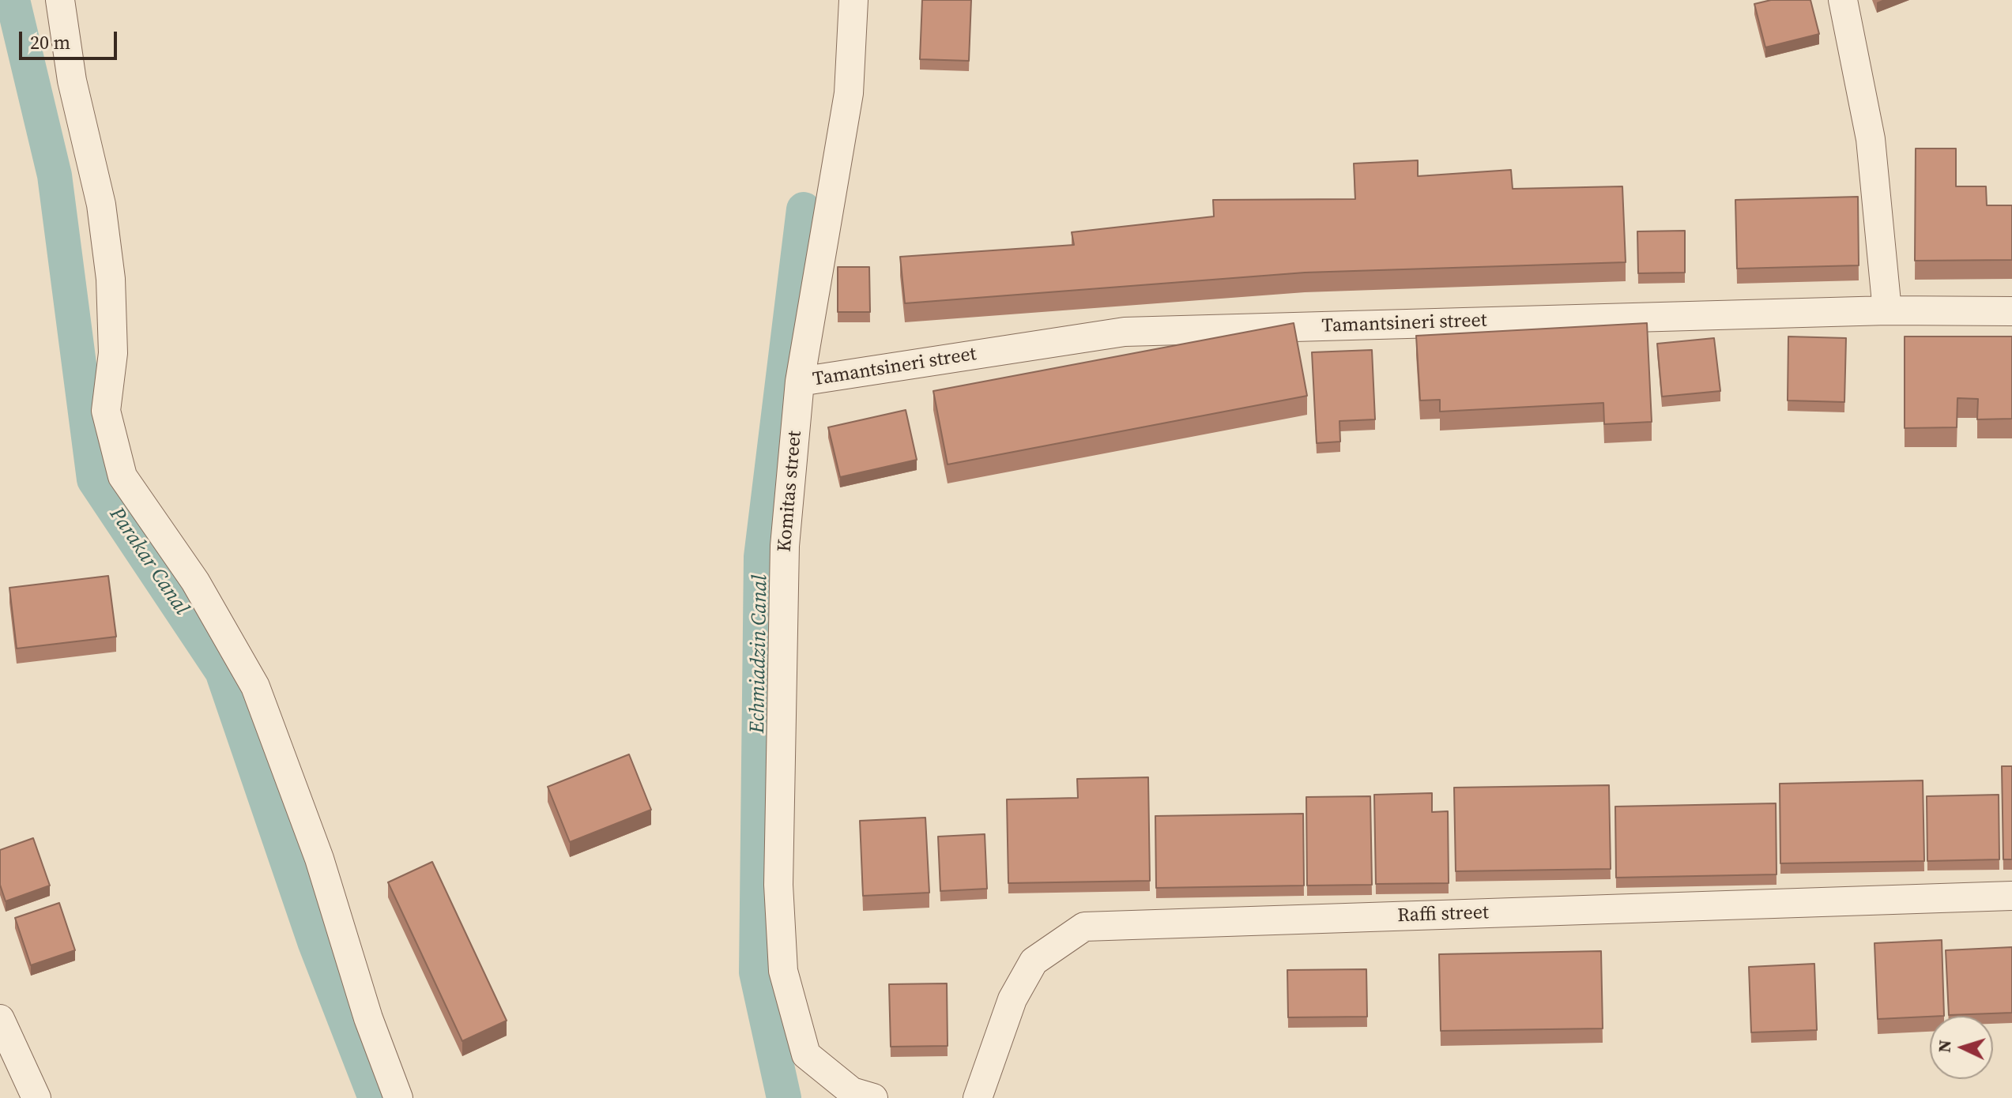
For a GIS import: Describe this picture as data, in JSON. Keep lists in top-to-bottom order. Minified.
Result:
{"streets":{"street":["Tamantsineri street","Komitas street","Raffi street"]},"crossings":[["Tamantsineri street","Komitas street"]],"water":["Parakar Canal","Echmiadzin Canal"],"scale_bar":"20 m","north":"left"}
